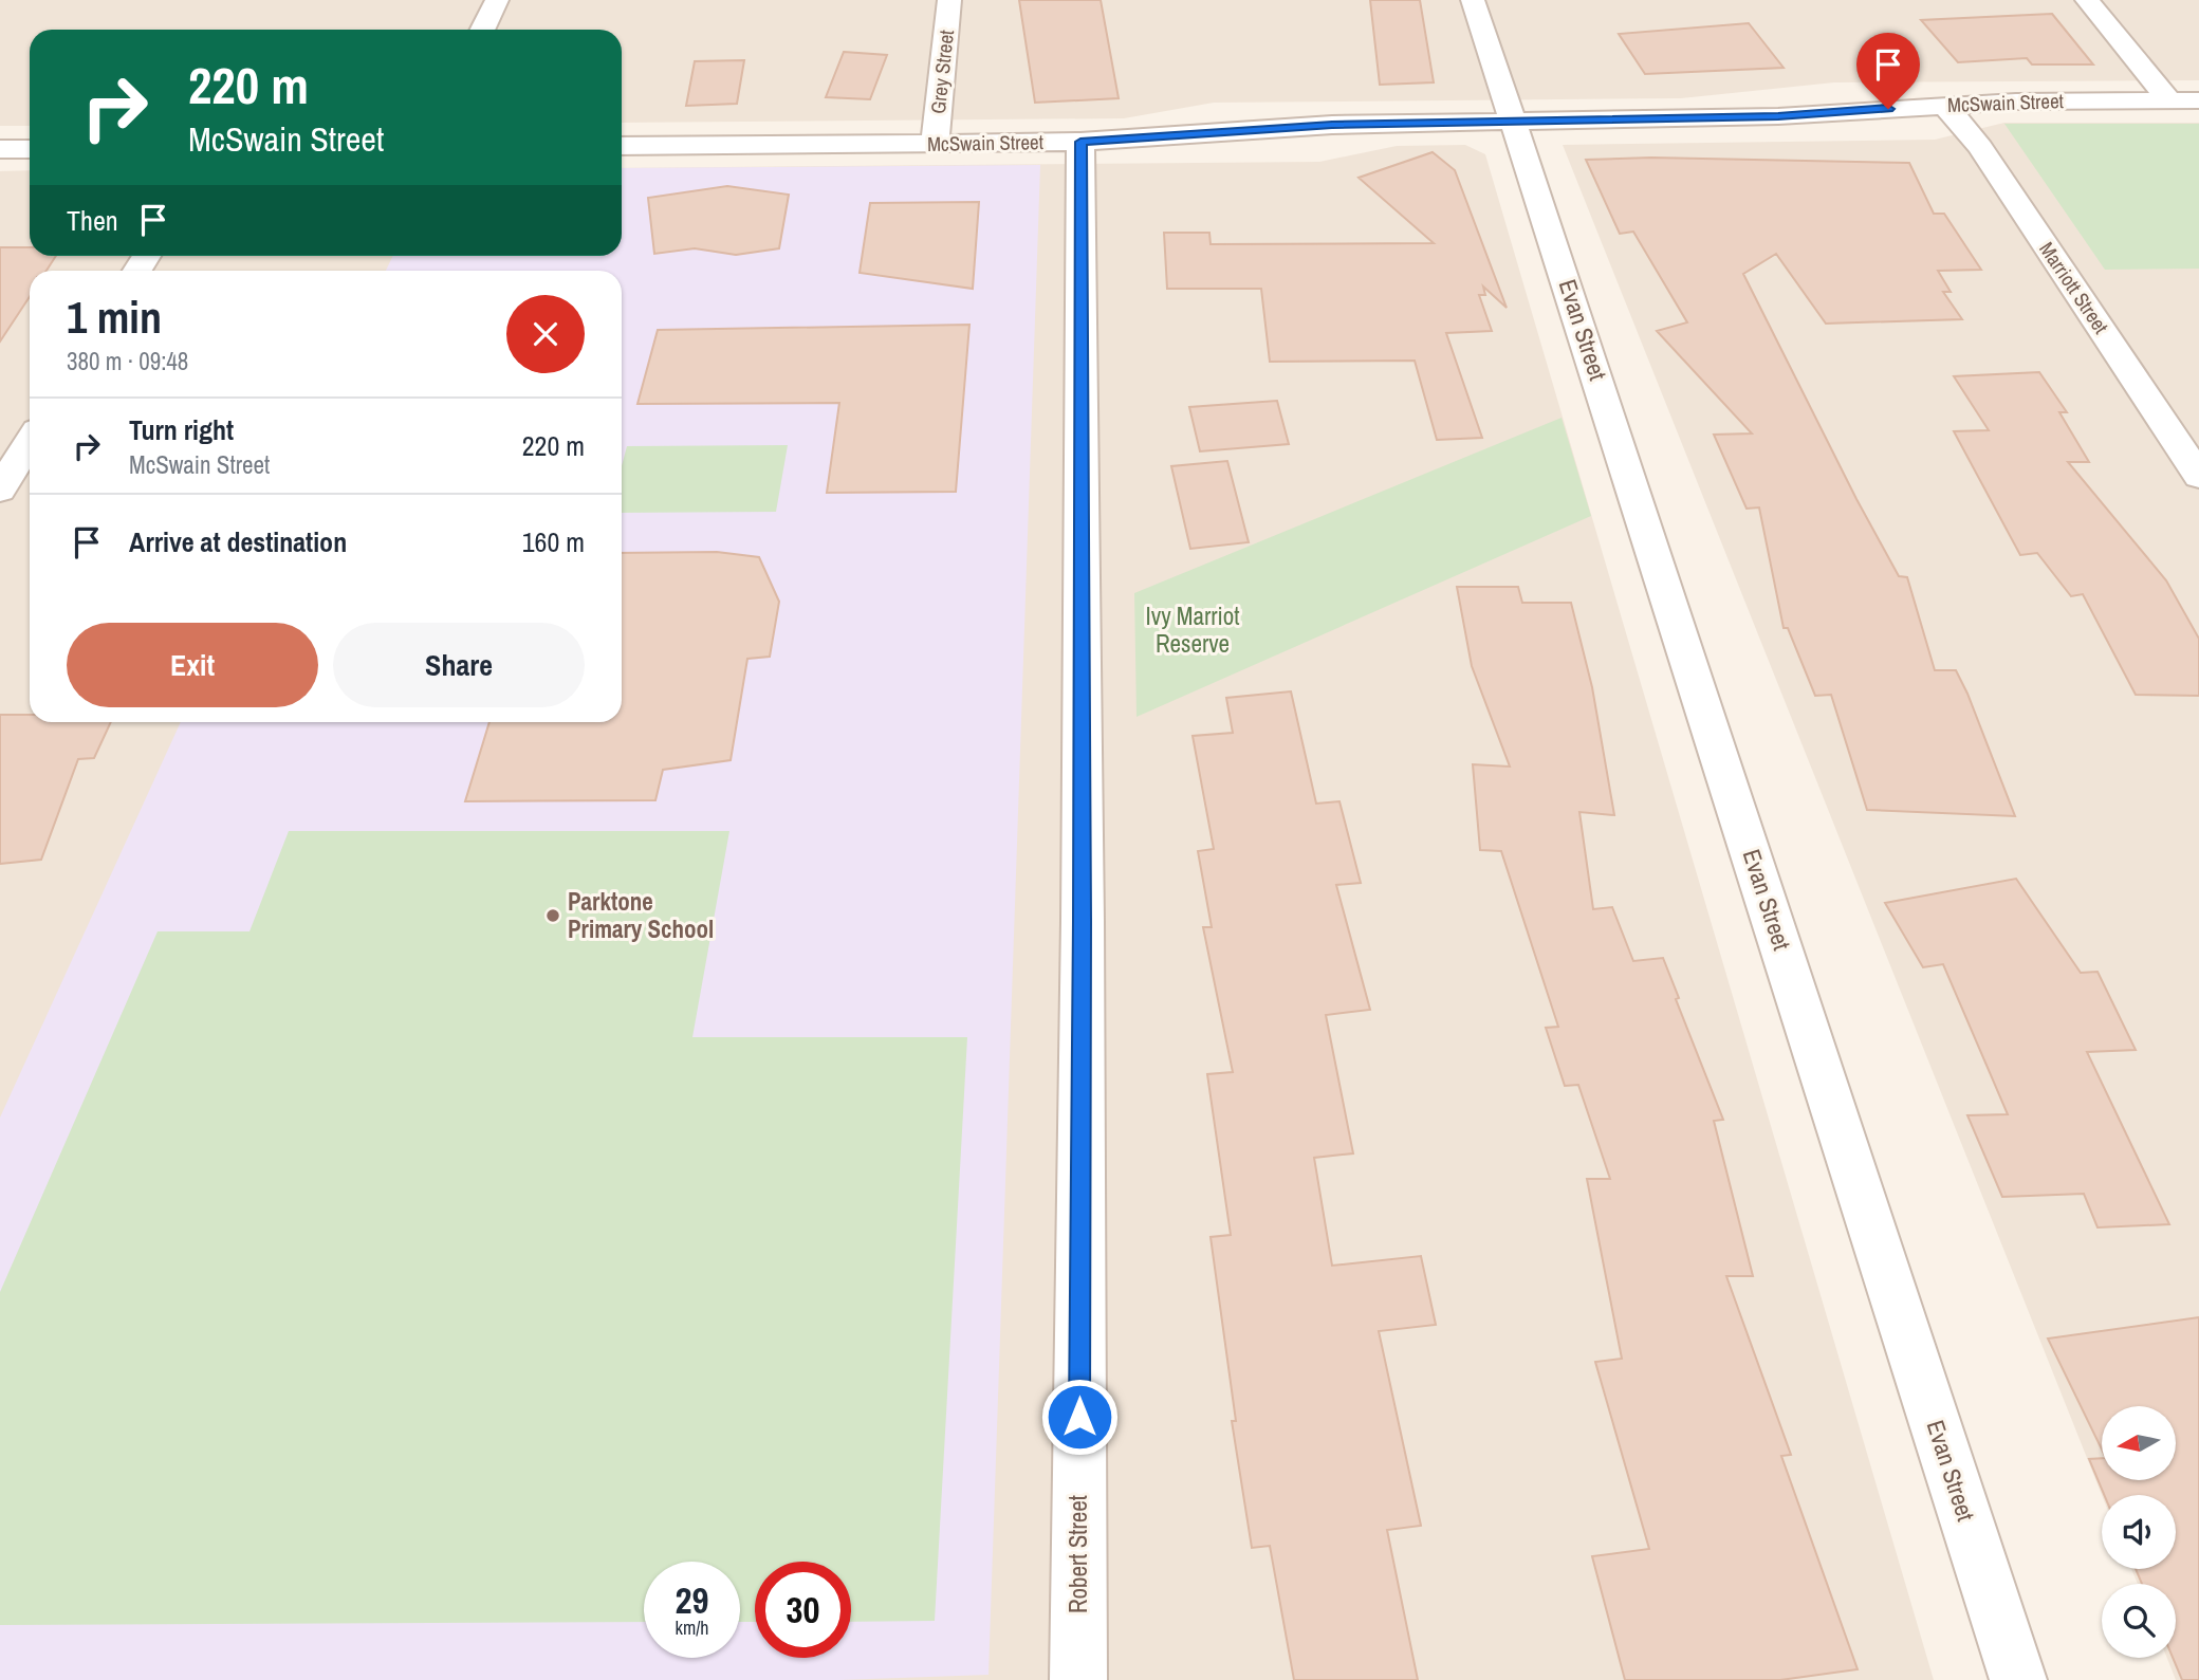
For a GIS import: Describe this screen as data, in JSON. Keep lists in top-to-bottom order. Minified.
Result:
{"streets":{"street":["Grey Street","McSwain Street","Marriott Street","Evan Street","Robert Street"]},"crossings":[["Grey Street","McSwain Street"],["McSwain Street","Marriott Street"],["McSwain Street","Evan Street"],["McSwain Street","Robert Street"]],"parks":["Ivy Marriot Reserve"],"places":["Parktone Primary School"],"north":"left","page":{"turn":["220 m","McSwain Street"],"then":"Then","heading":["1 min","380 m · 09:48"],"list":[{"name":"Turn right","note":"McSwain Street","value":"220 m"},{"name":"Arrive at destination","value":"160 m"}],"buttons":["Exit","Share"],"speed":"29 km/h","limit":"30"}}
